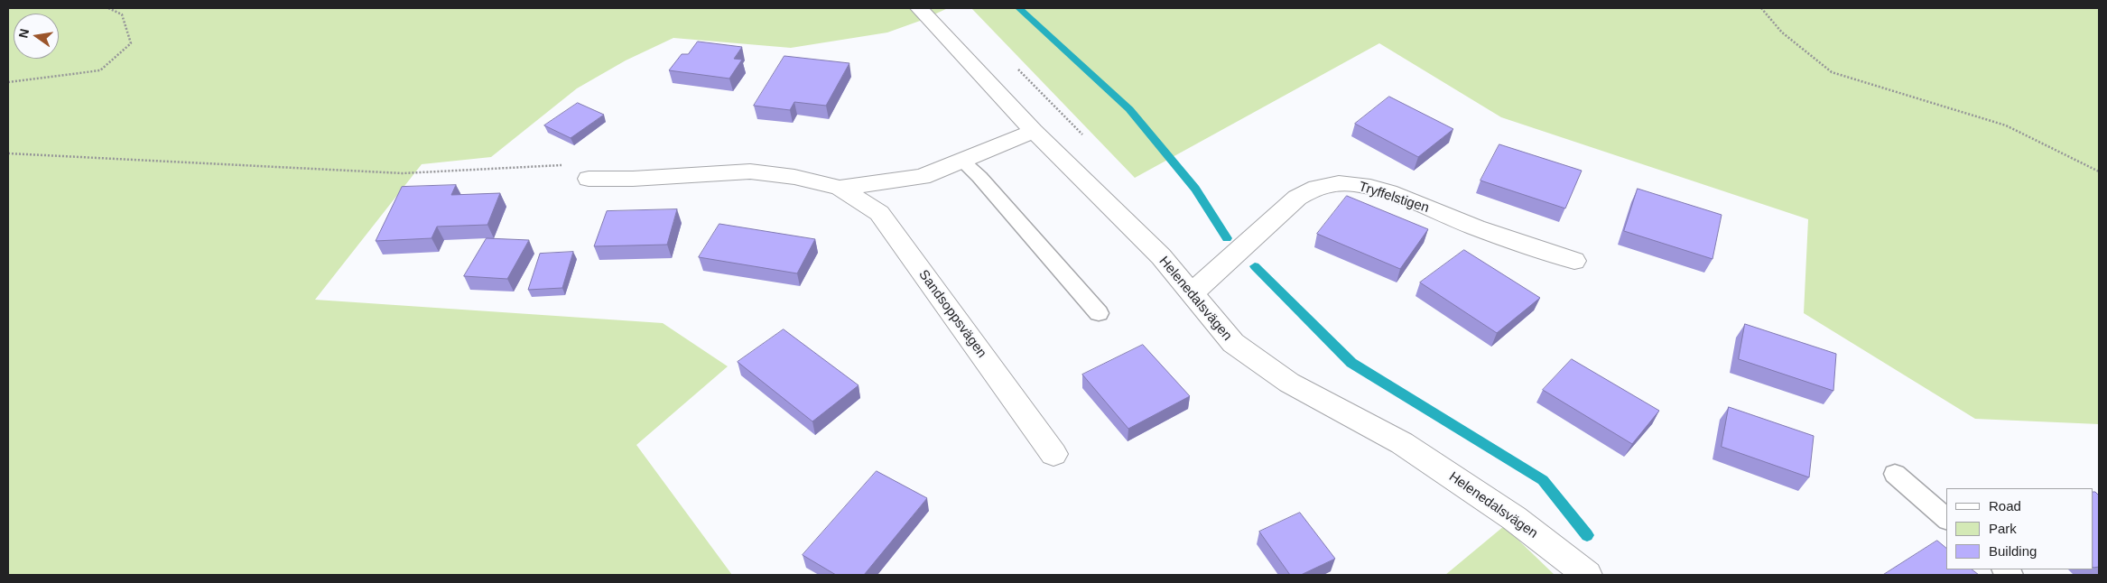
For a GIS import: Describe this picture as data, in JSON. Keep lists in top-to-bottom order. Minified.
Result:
{"streets":{"street":["Tryffelstigen","Helenedalsvägen","Sandsoppsvägen"]},"crossings":[["Tryffelstigen","Helenedalsvägen"],["Helenedalsvägen","Sandsoppsvägen"]],"legend":["Road","Park","Building"],"north":"left"}
